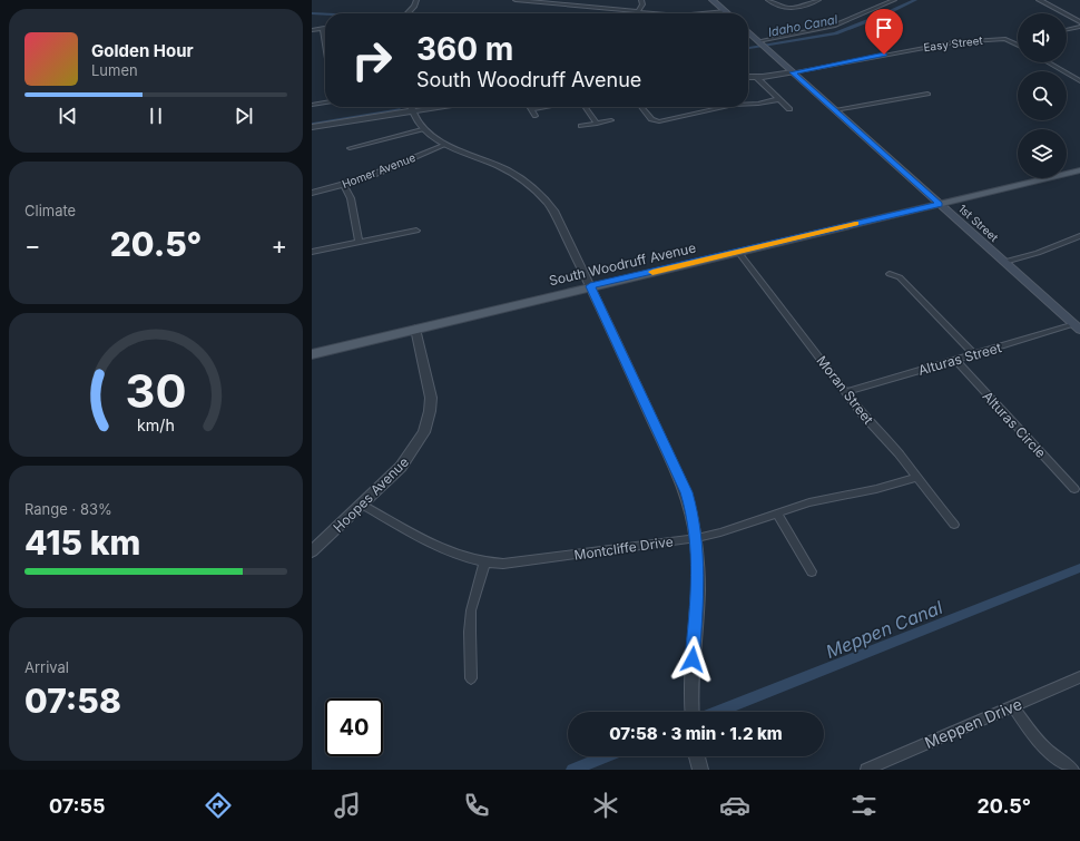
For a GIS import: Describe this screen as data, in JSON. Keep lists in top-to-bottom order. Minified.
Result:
{"streets":{"main road":["1st Street","South Woodruff Avenue"],"street":["Easy Street","Homer Avenue","Alturas Street","Moran Street","Alturas Circle","Hoopes Avenue","Montcliffe Drive","Meppen Drive"]},"crossings":[["Easy Street","1st Street"],["1st Street","South Woodruff Avenue"],["1st Street","Alturas Street"],["South Woodruff Avenue","Moran Street"],["South Woodruff Avenue","Hoopes Avenue"],["Alturas Street","Moran Street"],["Alturas Street","Alturas Circle"],["Moran Street","Montcliffe Drive"],["Hoopes Avenue","Montcliffe Drive"]],"water":["Idaho Canal","Meppen Canal"],"page":{"turn":["360 m","South Woodruff Avenue"],"song":["Golden Hour","Lumen"],"tile":["Climate",["Range · 83%","415 km"],["Arrival","07:58"]],"heat":["−","20.5°","+"],"limit":"40","trip":"07:58 · 3 min · 1.2 km","tabs":["07:55","20.5°"],"gauge":["30","km/h"]}}
